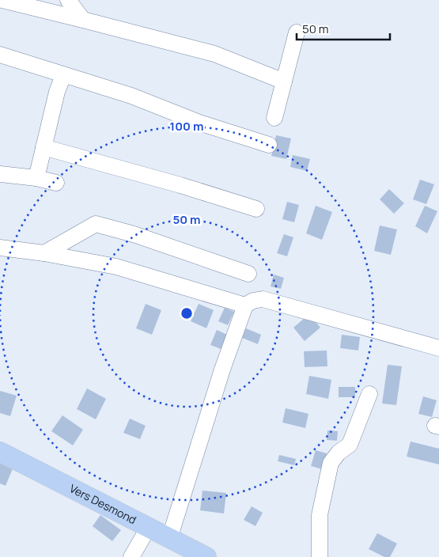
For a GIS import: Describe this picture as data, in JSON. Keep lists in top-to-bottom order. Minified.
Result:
{"streets":{"main road":["Vers Desmond"]},"scale_bar":"50 m","rings":["100 m","50 m"]}
